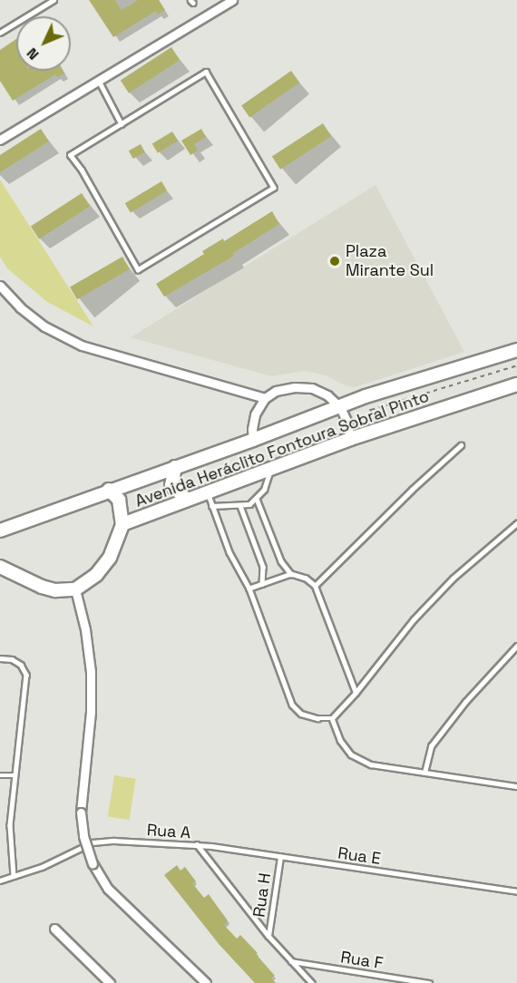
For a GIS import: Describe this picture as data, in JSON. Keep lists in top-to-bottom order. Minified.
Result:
{"streets":{"street":["Avenida Heráclito Fontoura Sobral Pinto"],"lane":["Rua A","Rua E","Rua H","Rua F"]},"crossings":[["Rua A","Rua E"],["Rua A","Rua H"],["Rua A","Rua F"],["Rua E","Rua H"]],"places":["Plaza Mirante Sul"],"north":"bottom left"}
